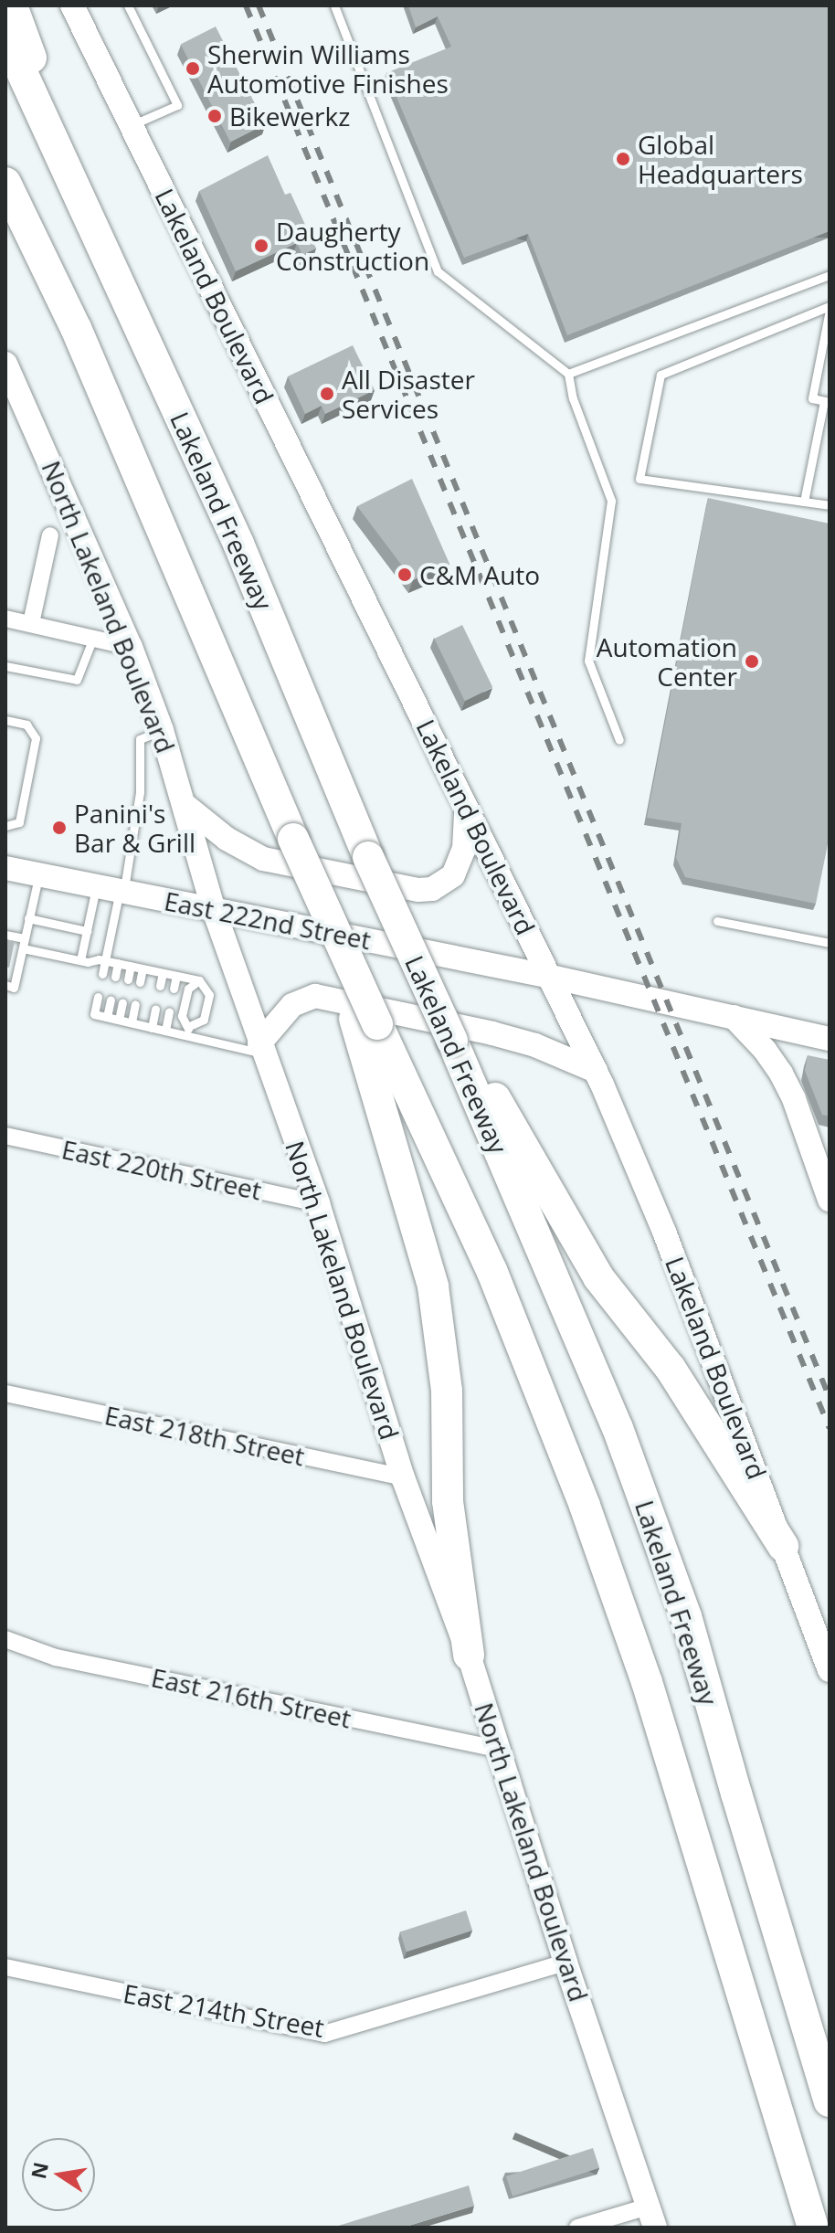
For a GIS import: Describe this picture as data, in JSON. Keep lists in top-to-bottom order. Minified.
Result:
{"streets":{"highway":["Lakeland Freeway"],"street":["Lakeland Boulevard","North Lakeland Boulevard","East 222nd Street","East 220th Street","East 218th Street","East 216th Street","East 214th Street"]},"crossings":[["Lakeland Boulevard","East 222nd Street"],["North Lakeland Boulevard","East 222nd Street"],["North Lakeland Boulevard","East 220th Street"],["North Lakeland Boulevard","East 218th Street"],["North Lakeland Boulevard","East 216th Street"],["North Lakeland Boulevard","East 214th Street"]],"places":["Sherwin Williams Automotive Finishes","Bikewerkz","Global Headquarters","Daugherty Construction","All Disaster Services","C&M Auto","Automation Center","Panini's Bar & Grill"],"north":"left"}
